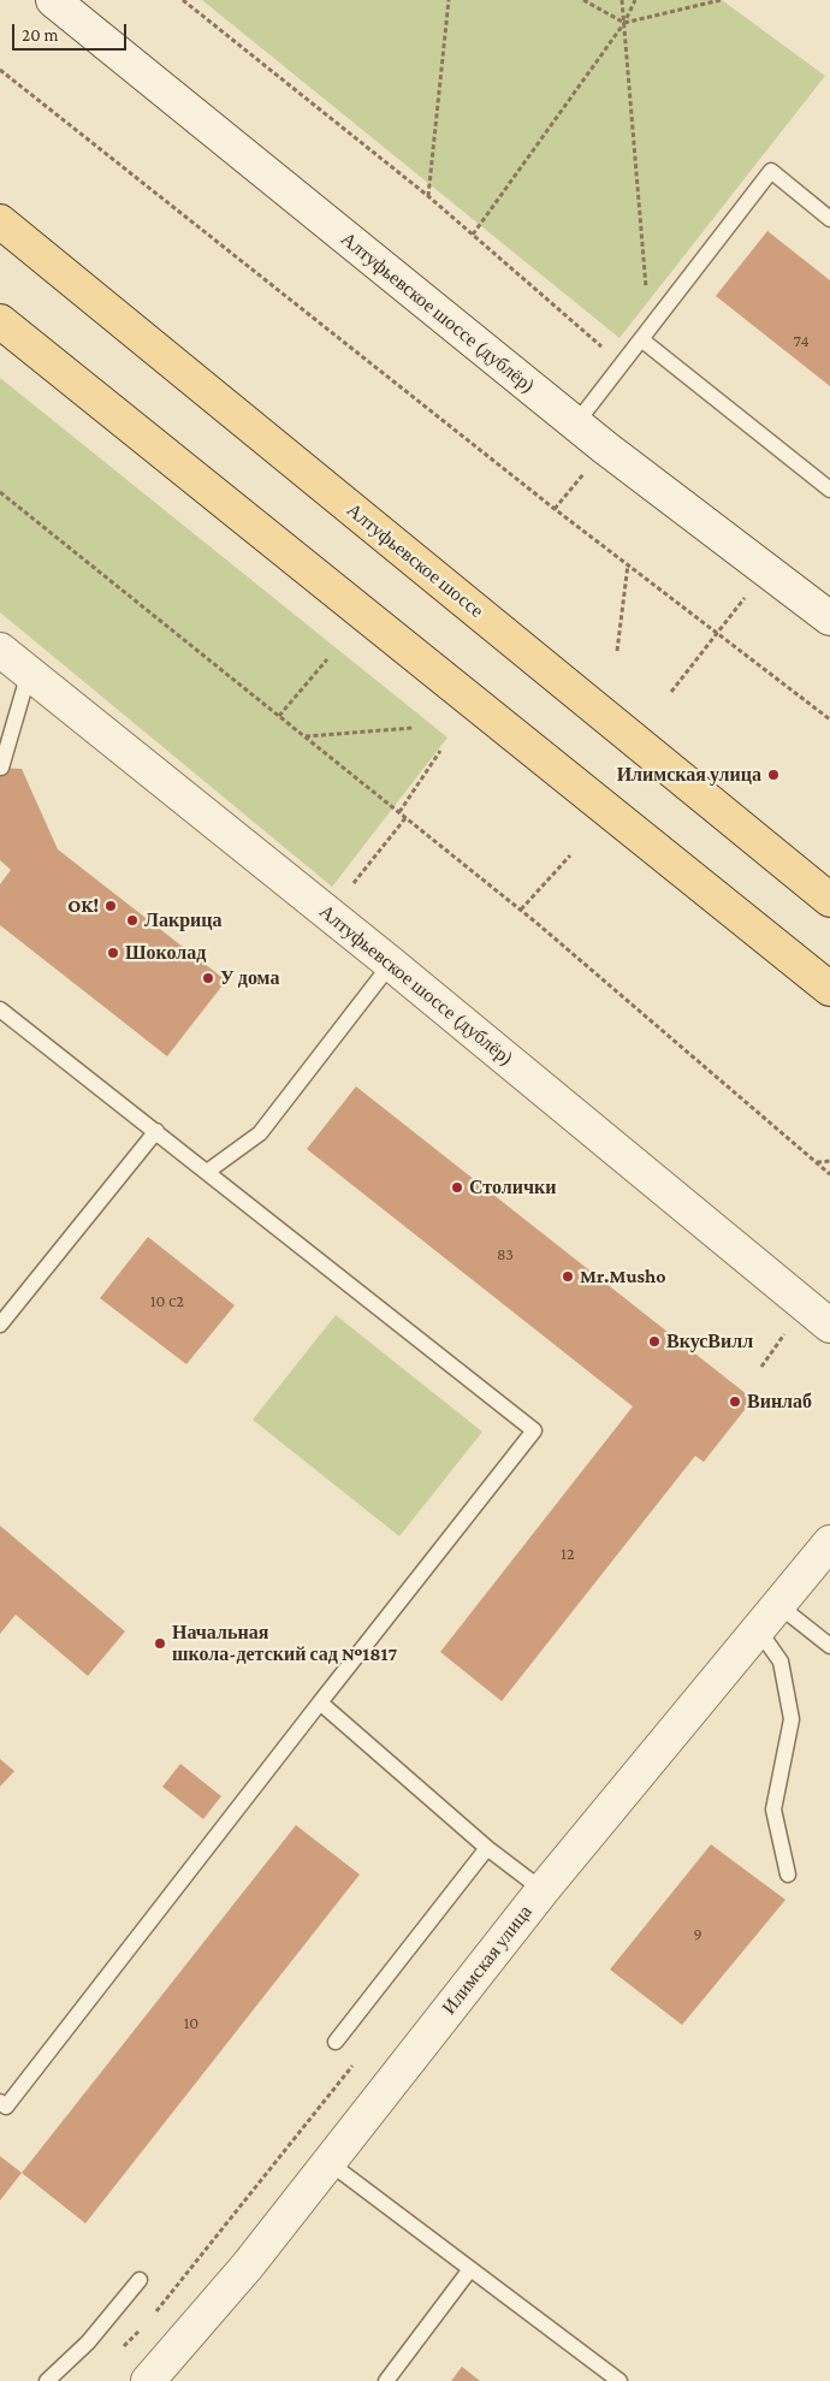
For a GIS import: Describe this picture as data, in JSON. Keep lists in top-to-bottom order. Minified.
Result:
{"streets":{"main road":["Алтуфьевское шоссе"],"street":["Алтуфьевское шоссе (дублёр)","Илимская улица"]},"places":["Илимская улица","OK!","Лакрица","Шоколад","У дома","Столички","Mr.Musho","ВкусВилл","Винлаб","Начальная школа-детский сад №1817"],"house_numbers":["74","83","10 с2","12","9","10"],"scale_bar":"20 m"}
